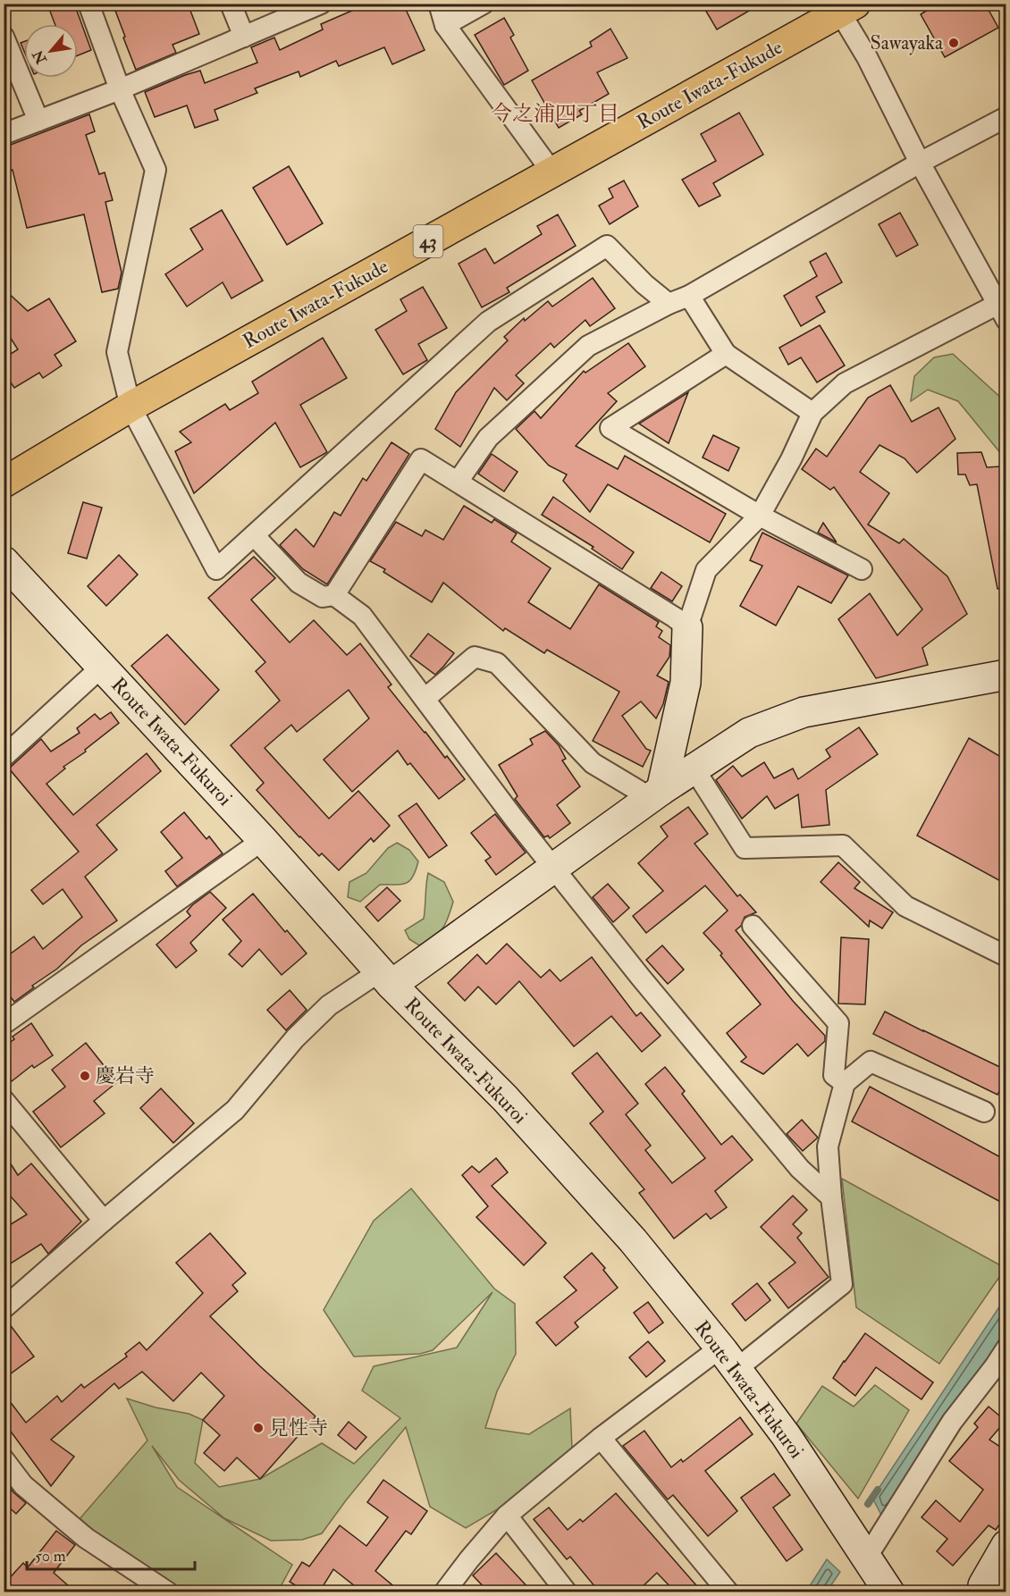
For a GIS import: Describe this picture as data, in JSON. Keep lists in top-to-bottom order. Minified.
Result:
{"streets":{"main road":["Route Iwata-Fukude","43","Route Iwata-Fukuroi"]},"districts":["今之浦四丁目"],"places":["Sawayaka","慶岩寺","見性寺"],"scale_bar":"50 m","north":"bottom left"}
